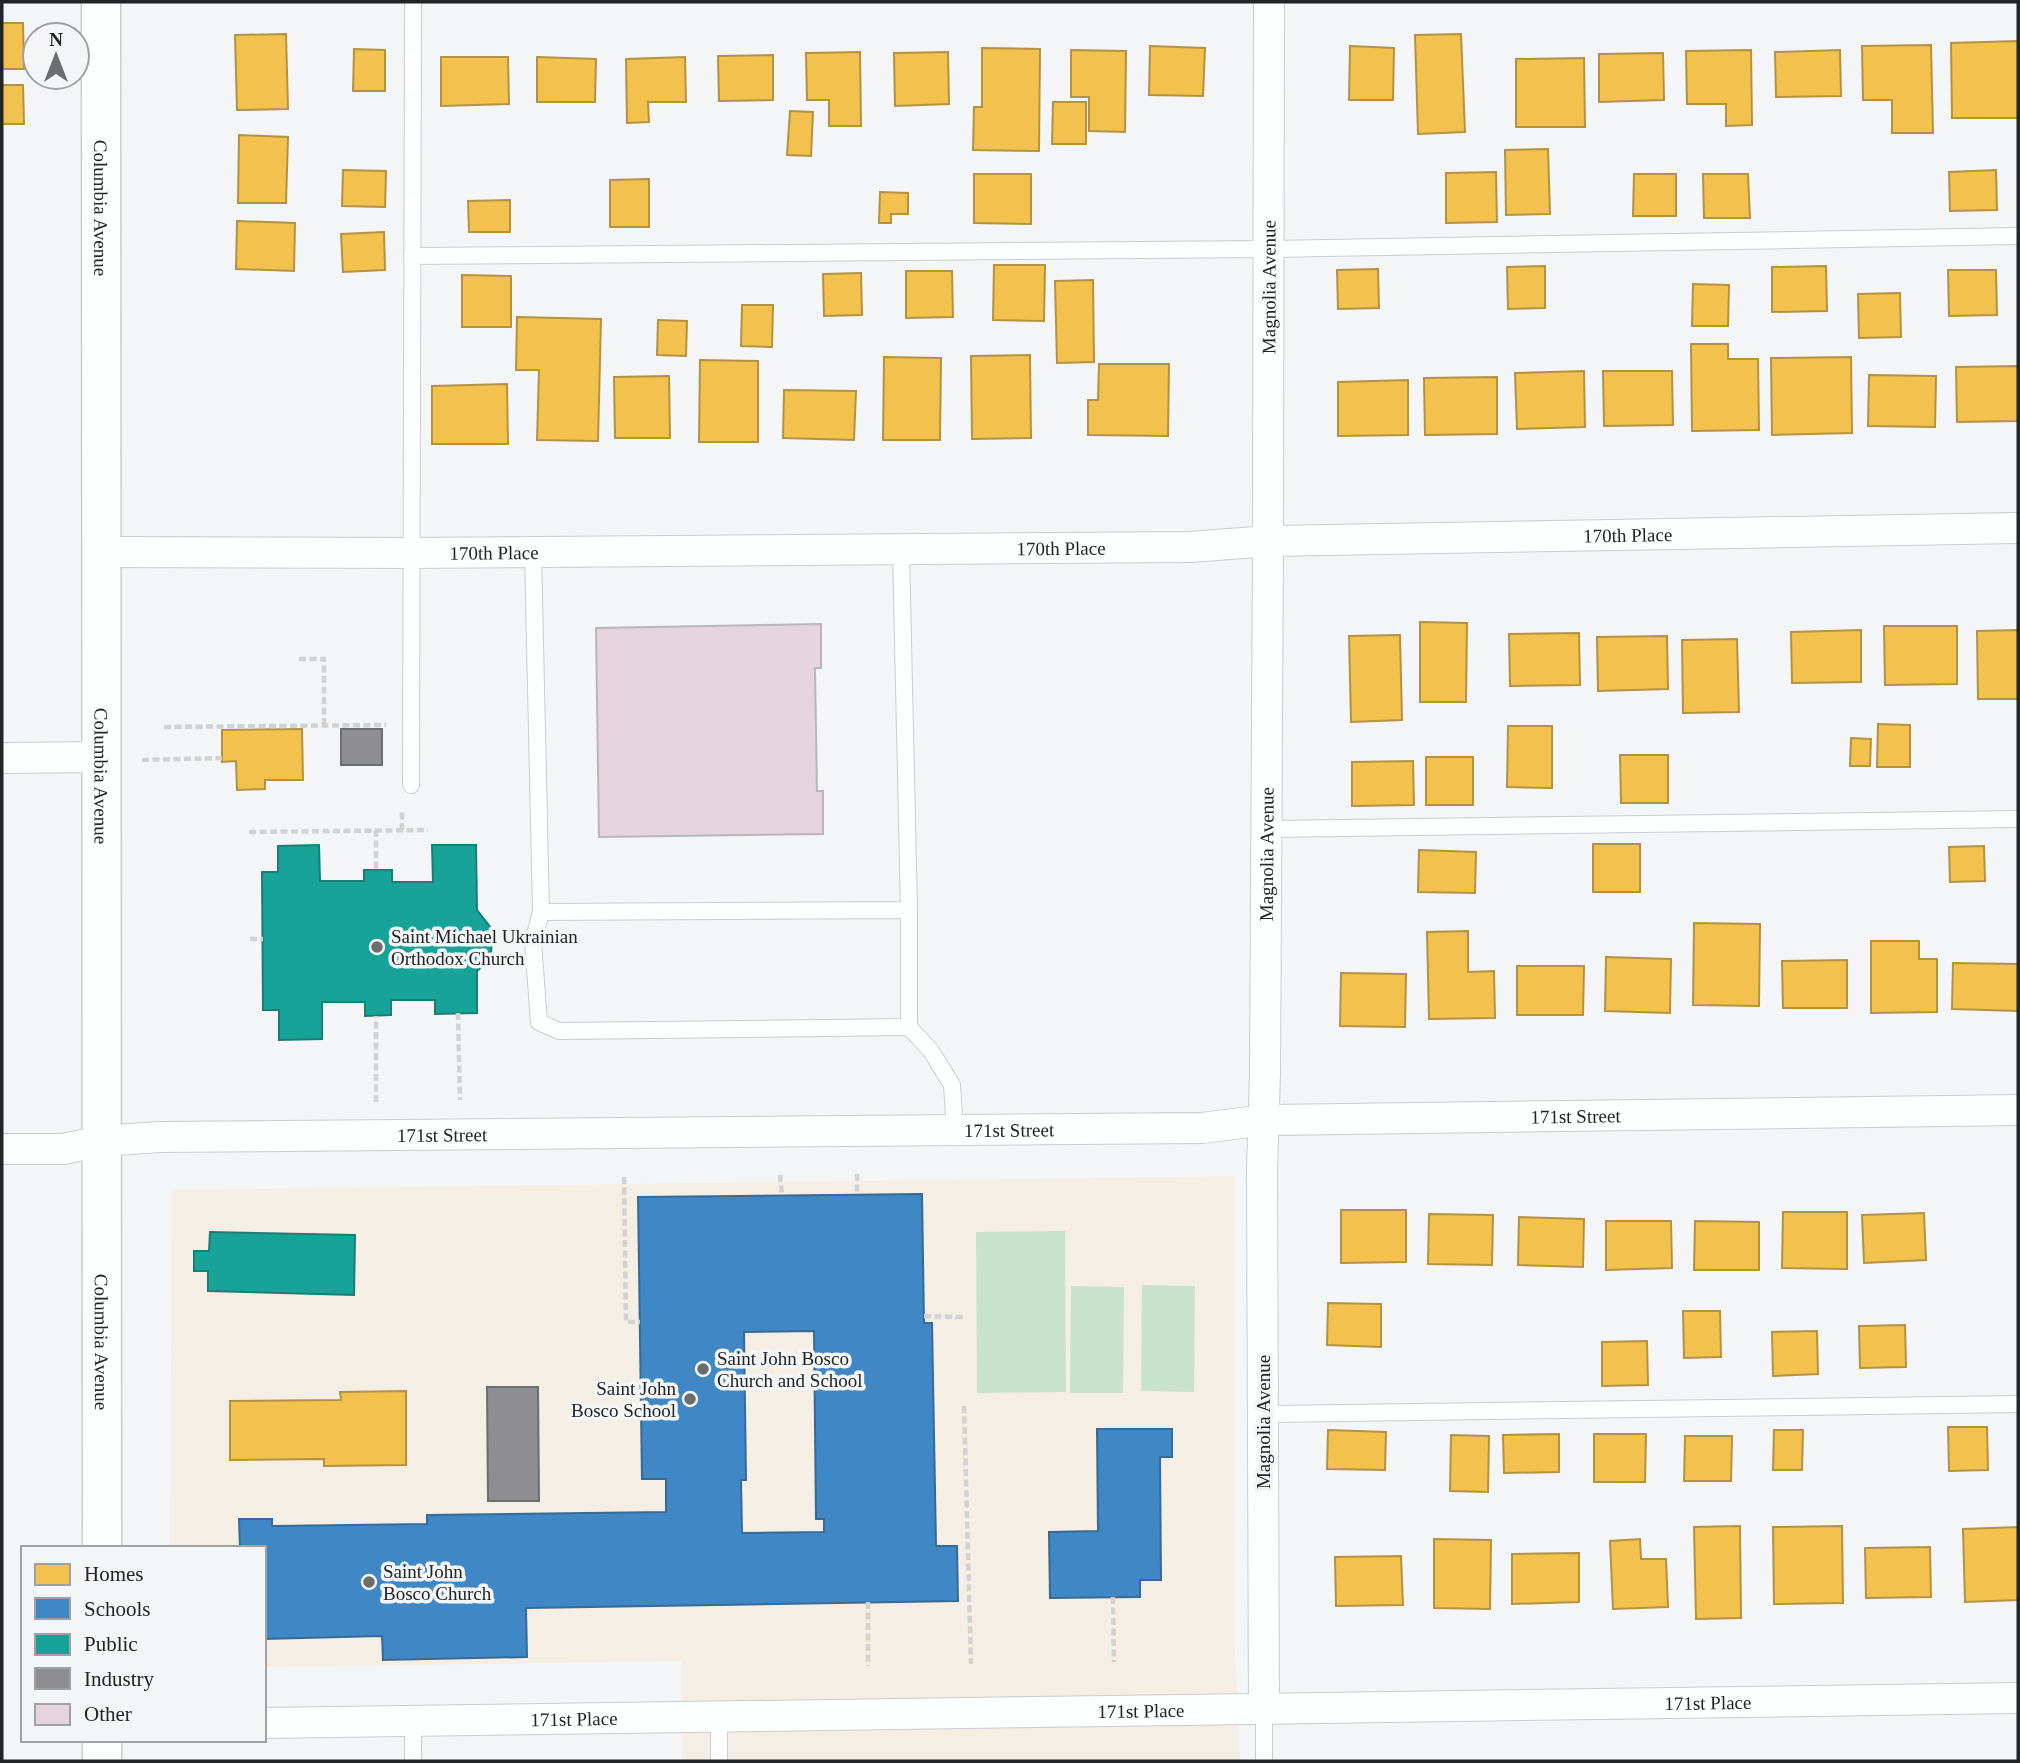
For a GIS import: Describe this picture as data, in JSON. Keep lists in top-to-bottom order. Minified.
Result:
{"streets":{"street":["Columbia Avenue","Magnolia Avenue","170th Place","171st Street","171st Place"]},"crossings":[["Columbia Avenue","170th Place"],["Columbia Avenue","171st Street"],["Magnolia Avenue","170th Place"],["Magnolia Avenue","171st Street"],["Magnolia Avenue","171st Place"]],"places":["Saint Michael Ukrainian Orthodox Church","Saint John Bosco Church and School","Saint John Bosco School","Saint John Bosco Church"],"legend":["Homes","Schools","Public","Industry","Other"],"north":"top"}
